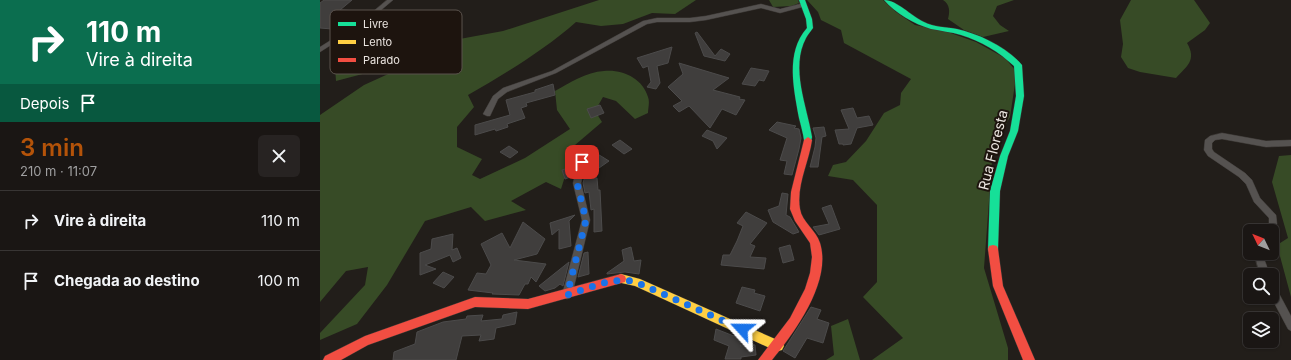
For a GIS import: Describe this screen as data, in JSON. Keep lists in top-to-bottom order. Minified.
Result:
{"streets":{"street":["Rua Floresta"]},"legend":["Livre","Lento","Parado"],"north":"top left","page":{"turn":["110 m","Vire à direita"],"then":"Depois","heading":["3 min","210 m · 11:07"],"list":[{"name":"Vire à direita","value":"110 m"},{"name":"Chegada ao destino","value":"100 m"}]}}
